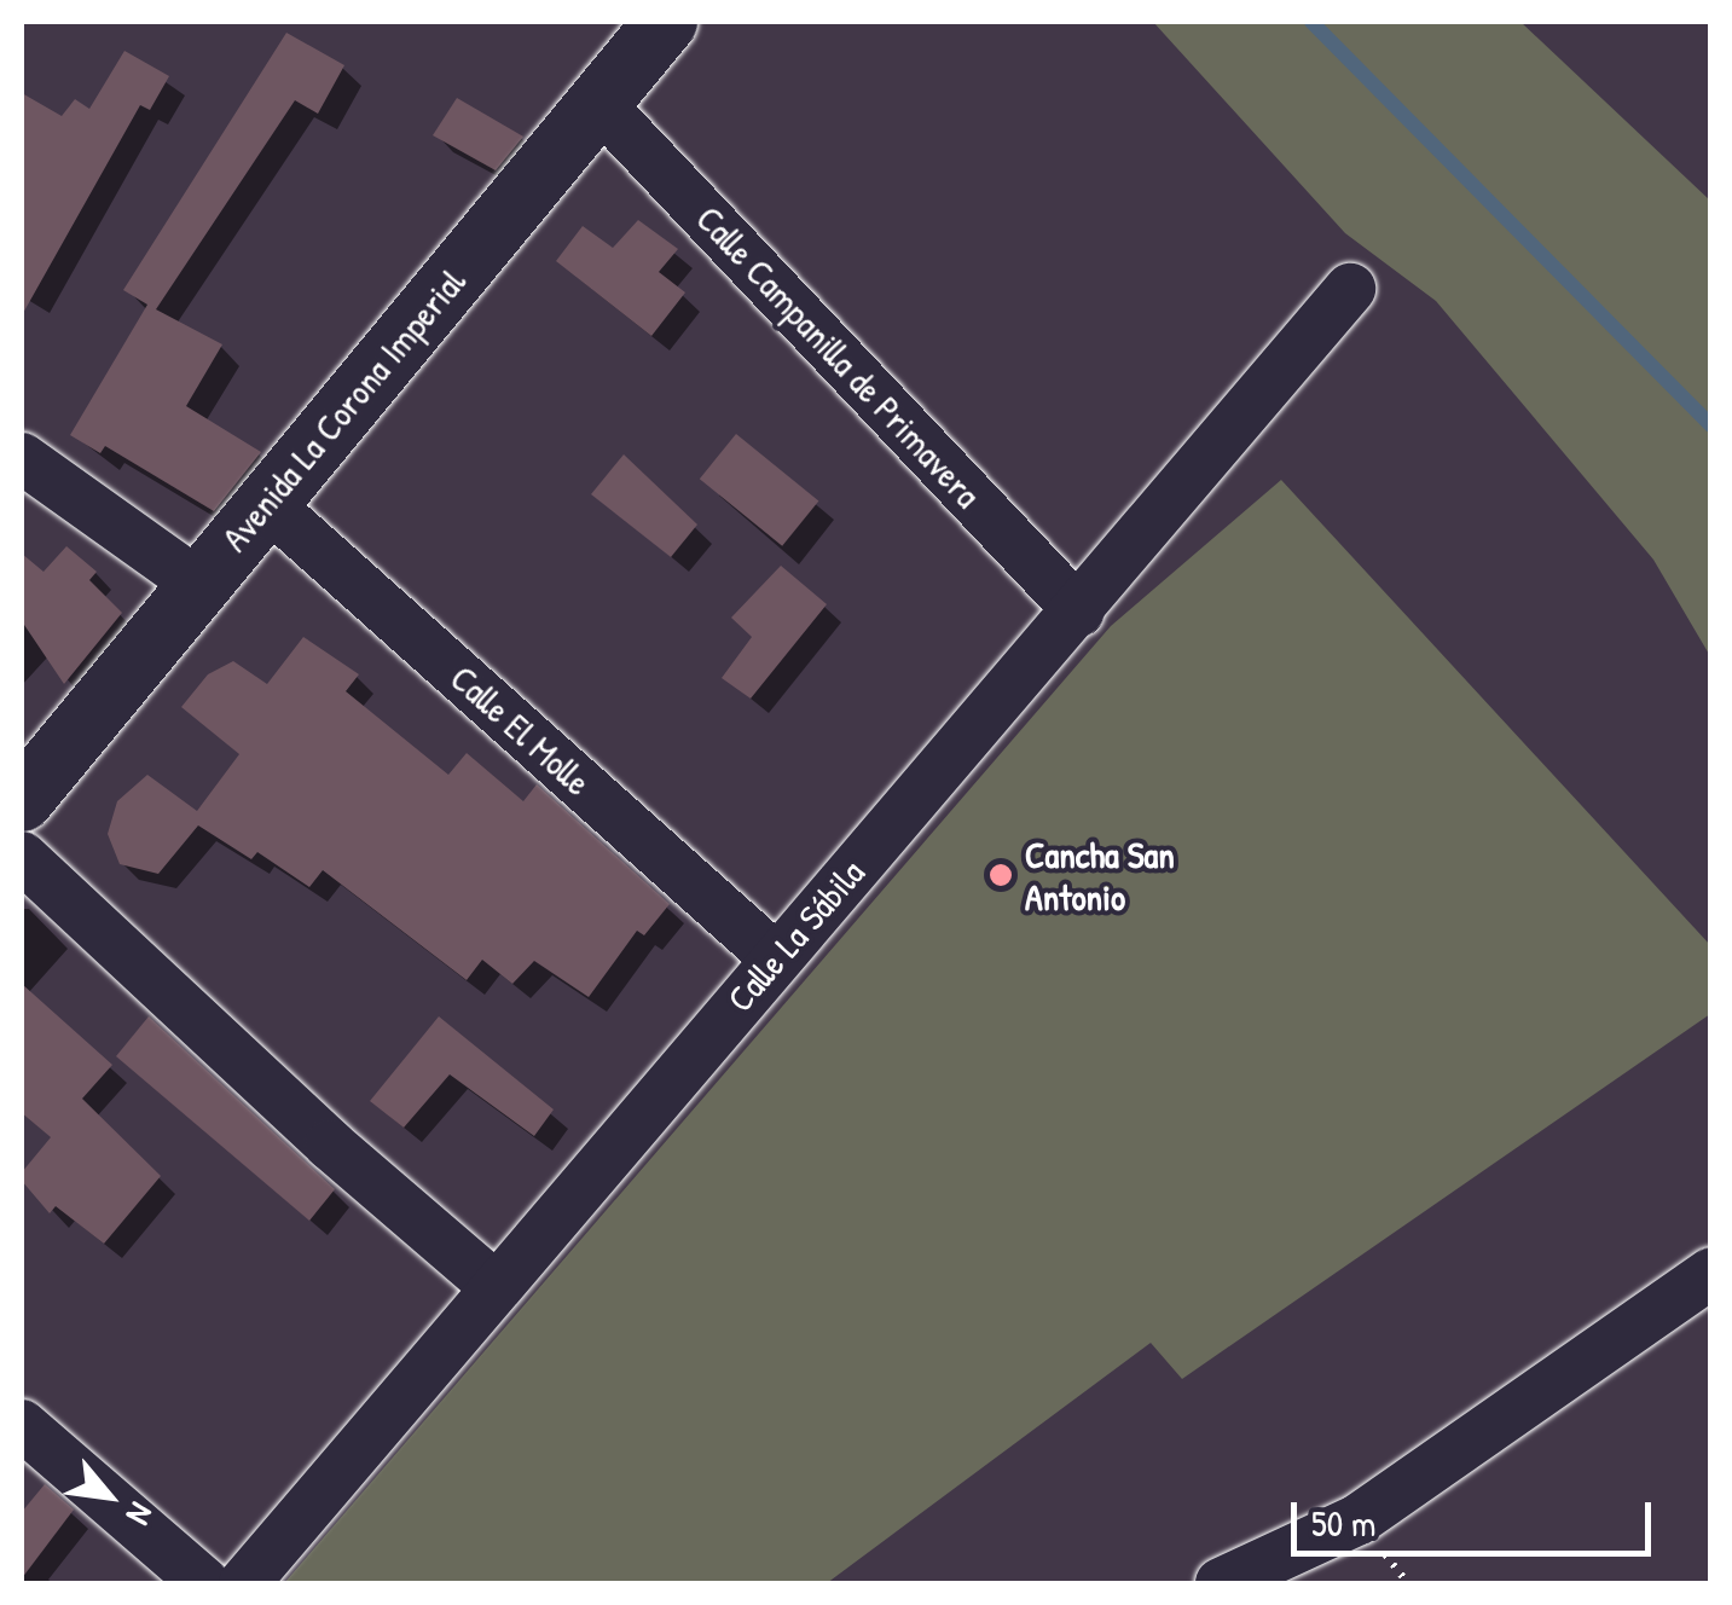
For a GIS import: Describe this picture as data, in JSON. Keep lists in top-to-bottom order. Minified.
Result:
{"streets":{"street":["Calle Campanilla de Primavera","Avenida La Corona Imperial","Calle El Molle","Calle La Sábila"]},"crossings":[["Calle Campanilla de Primavera","Avenida La Corona Imperial"],["Calle Campanilla de Primavera","Calle La Sábila"],["Avenida La Corona Imperial","Calle El Molle"],["Calle El Molle","Calle La Sábila"]],"places":["Cancha San Antonio"],"scale_bar":"50 m","north":"bottom right"}
